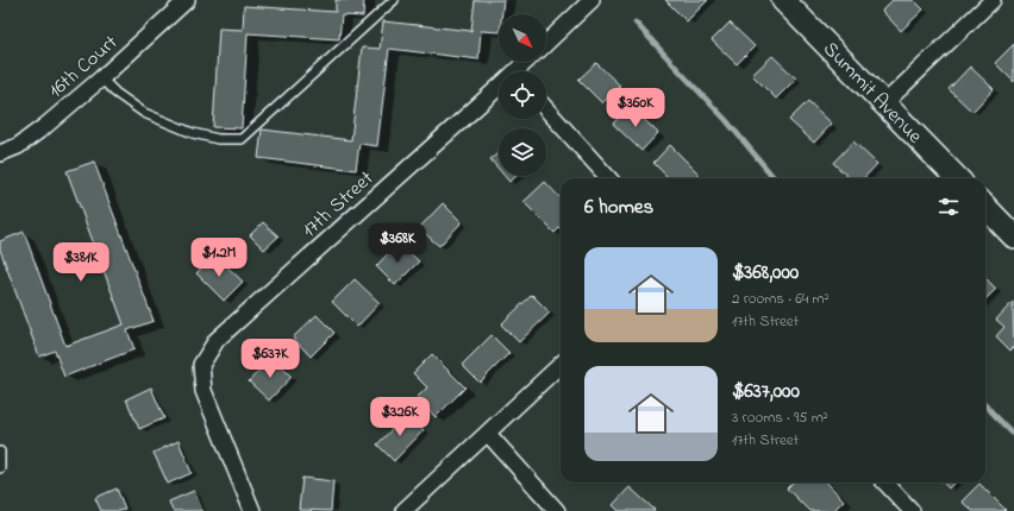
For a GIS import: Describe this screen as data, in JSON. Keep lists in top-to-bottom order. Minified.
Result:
{"streets":{"main road":["Summit Avenue"],"street":["16th Court","17th Street"]},"north":"bottom right","page":{"price":["$360K","$368K","$1.2M","$381K","$637K","$326K"],"heading":"6 homes","list":[{"name":"$368,000","note":"2 rooms · 64 m² · 17th Street"},{"name":"$637,000","note":"3 rooms · 95 m² · 17th Street"}]}}
